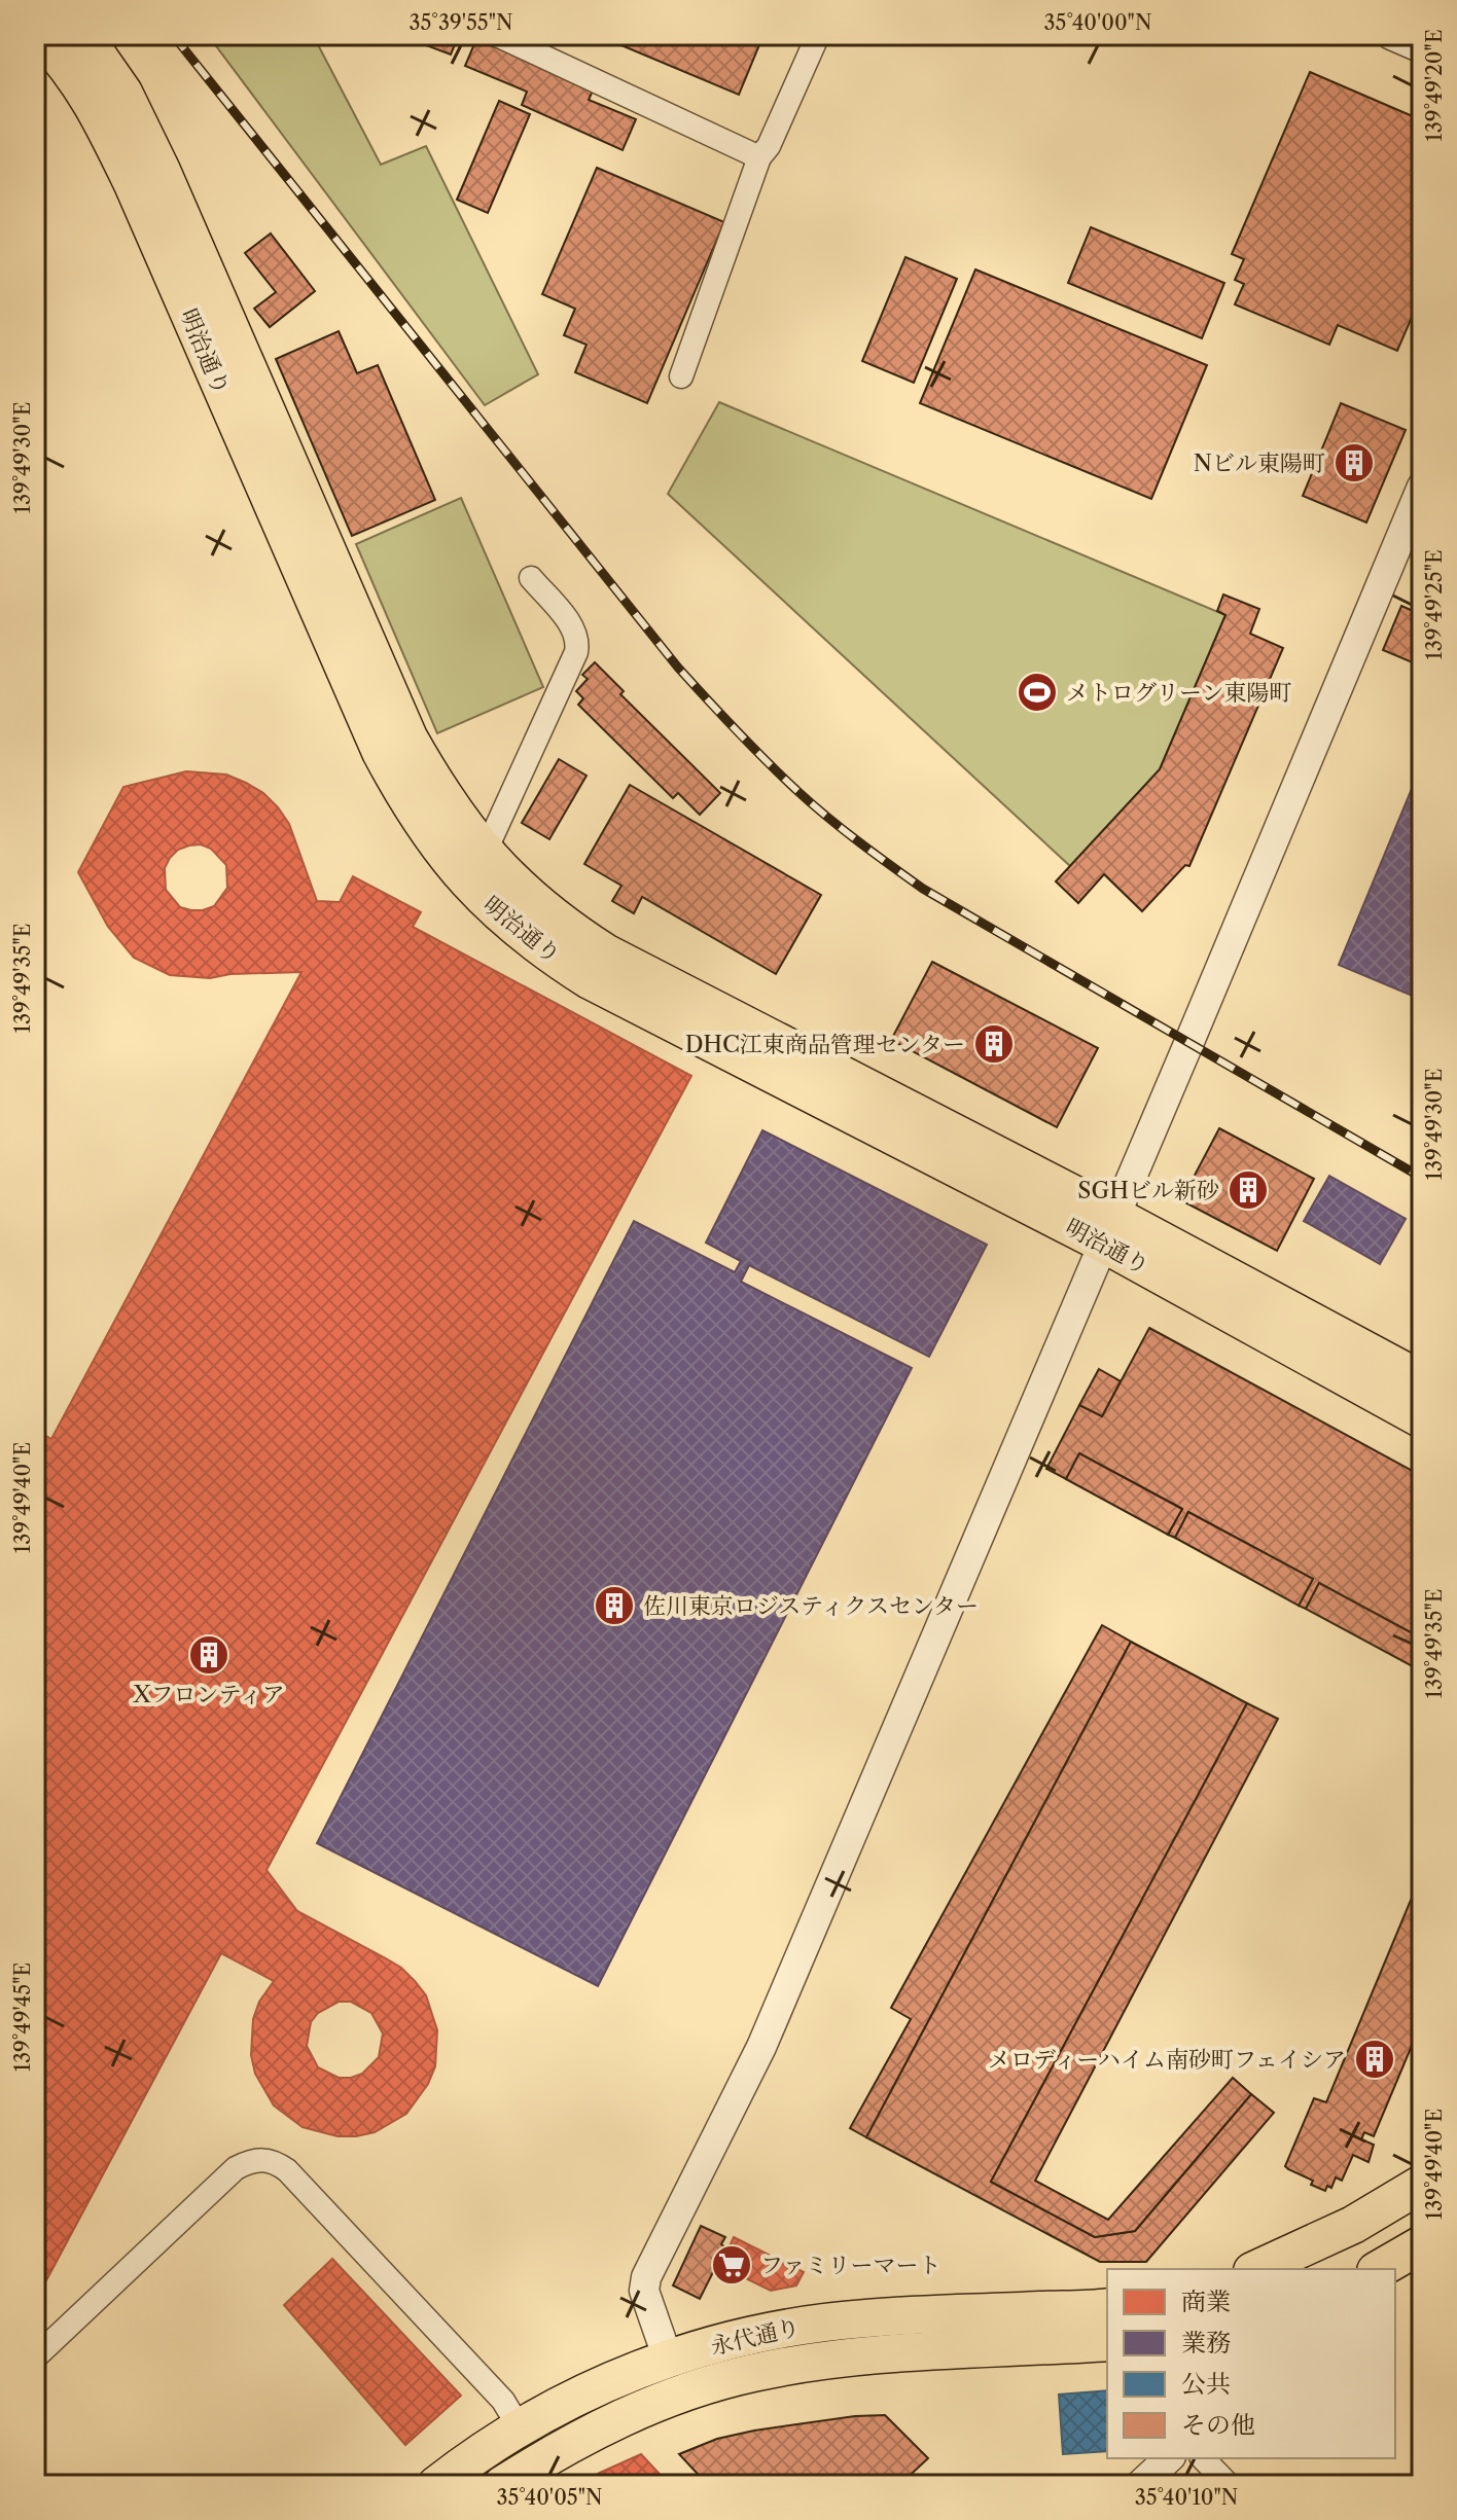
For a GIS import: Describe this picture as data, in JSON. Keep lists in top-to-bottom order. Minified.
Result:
{"streets":{"main road":["明治通り","永代通り"]},"places":{"building":["Nビル東陽町","DHC江東商品管理センター","SGHビル新砂","佐川東京ロジスティクスセンター","Xフロンティア","メロディーハイム南砂町フェイシア"],"sports":["メトログリーン東陽町"],"supermarket":["ファミリーマート"]},"legend":["商業","業務","公共","その他"],"coordinates":["35°39'55\"N","35°40'00\"N","139°49'20\"E","139°49'30\"E","139°49'25\"E","139°49'35\"E","139°49'40\"E","139°49'45\"E","35°40'05\"N","35°40'10\"N"]}
